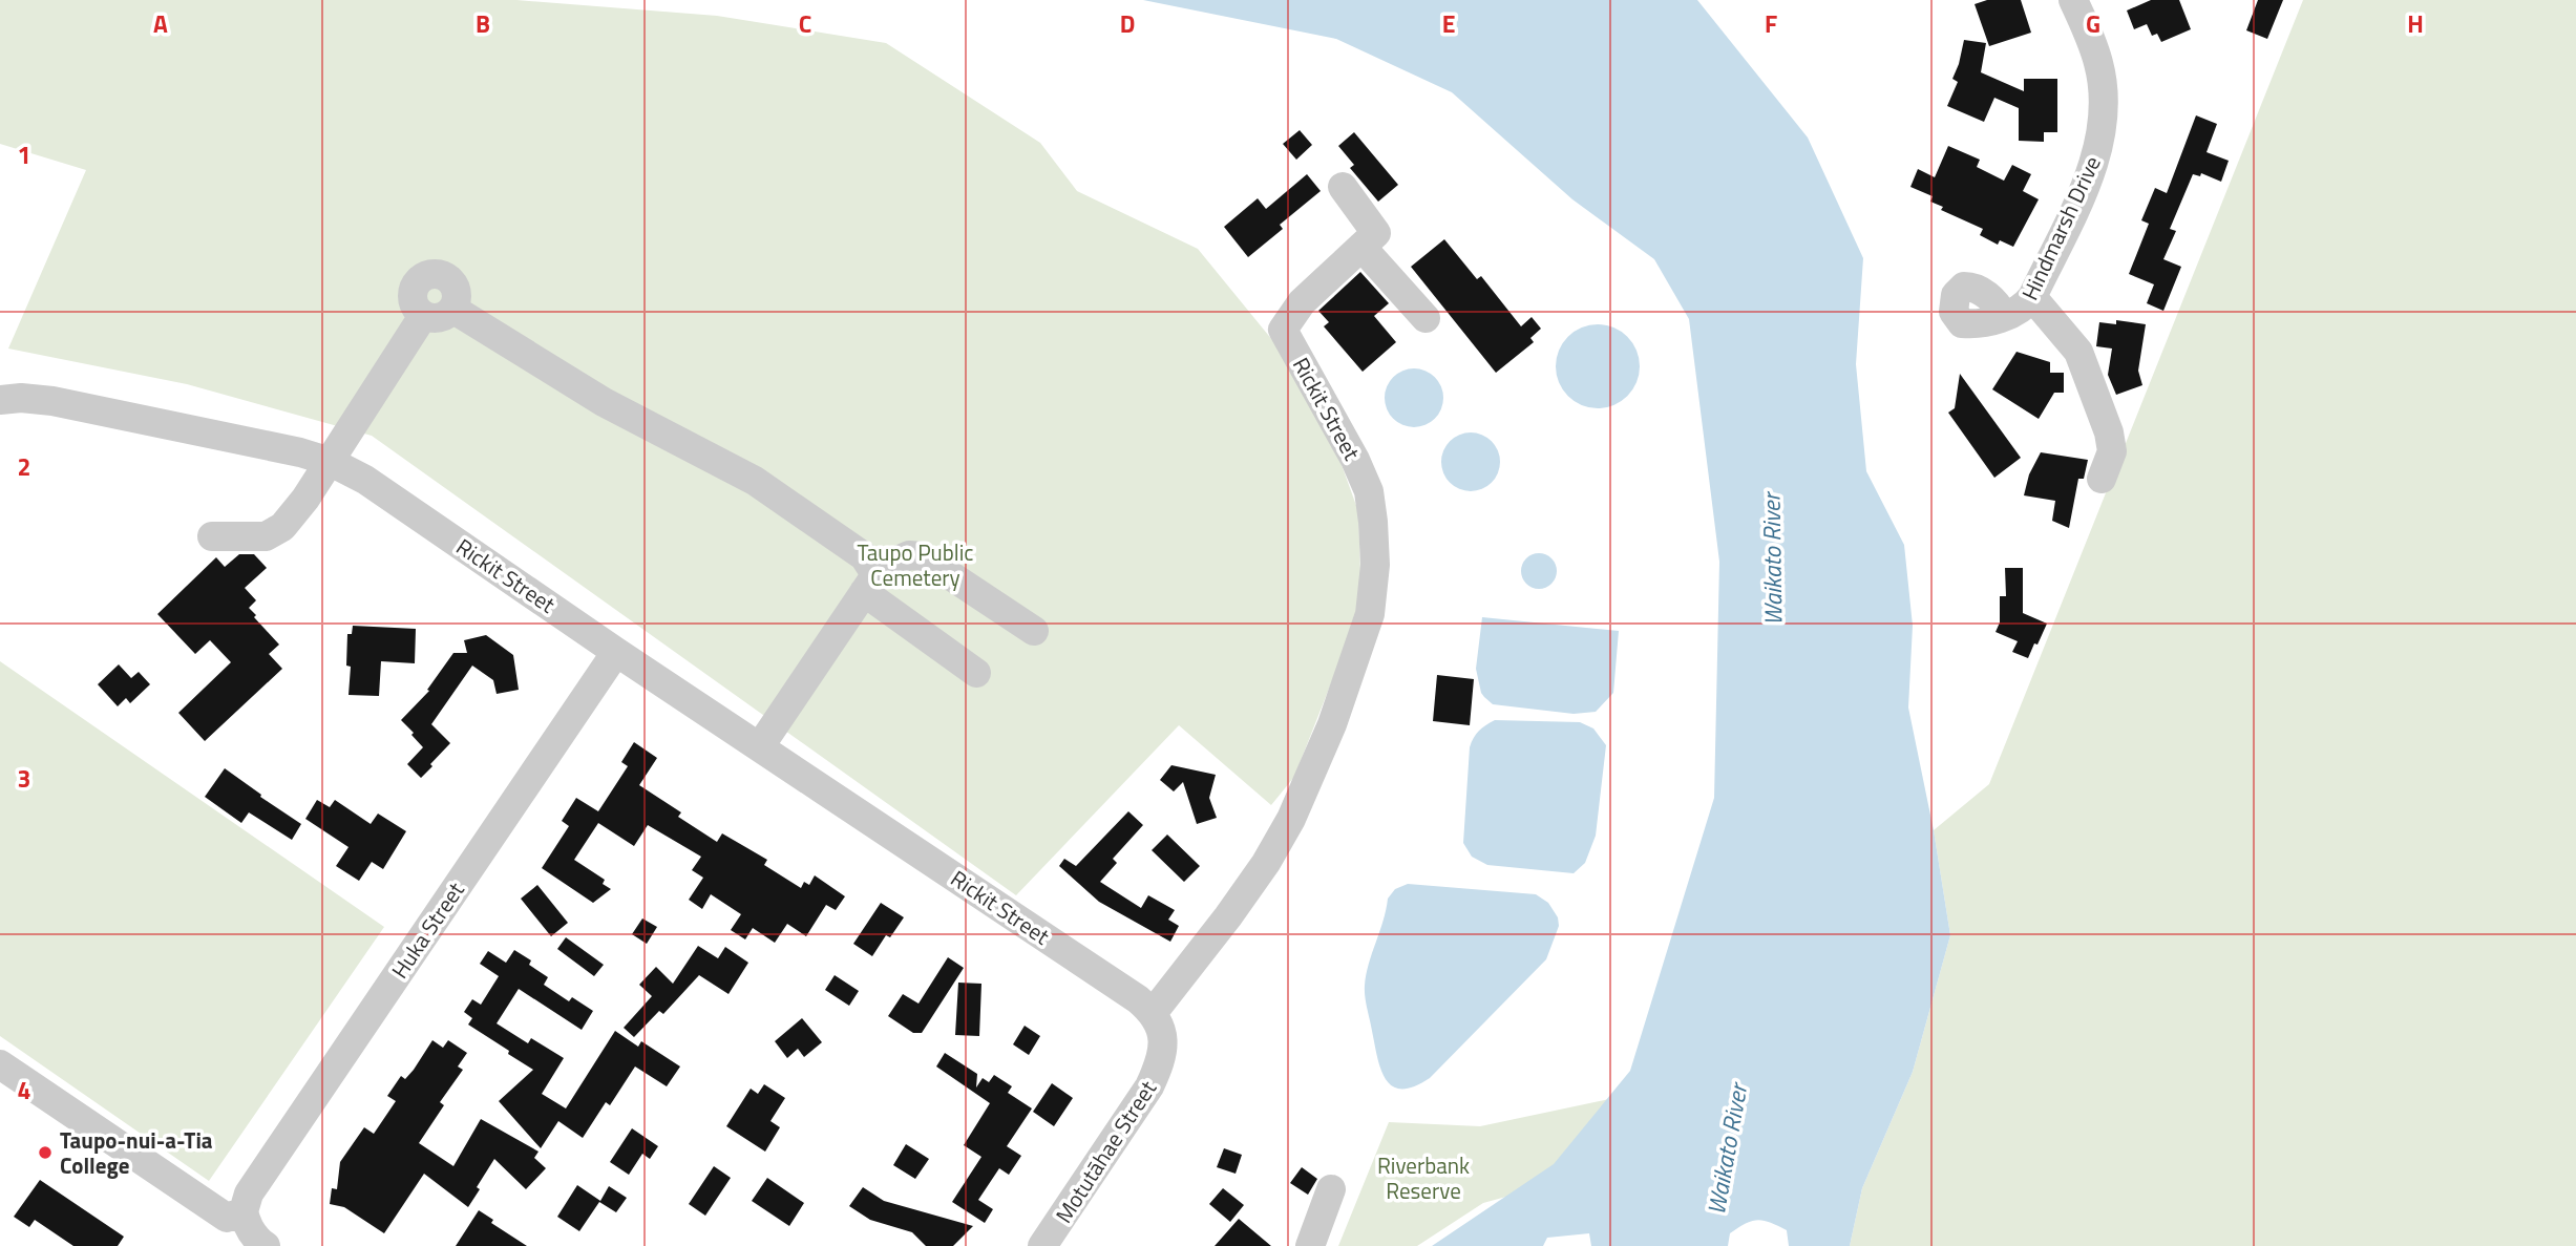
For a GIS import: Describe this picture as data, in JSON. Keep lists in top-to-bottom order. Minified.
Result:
{"streets":{"street":["Hindmarsh Drive","Rickit Street","Huka Street","Motutāhae Street"]},"crossings":[["Rickit Street","Huka Street"],["Rickit Street","Motutāhae Street"]],"water":["Waikato River"],"parks":["Taupo Public Cemetery","Riverbank Reserve"],"places":["Taupo-nui-a-Tia College"],"grid":{"columns":["A","B","C","D","E","F","G","H"],"rows":["1","2","3","4"]}}
